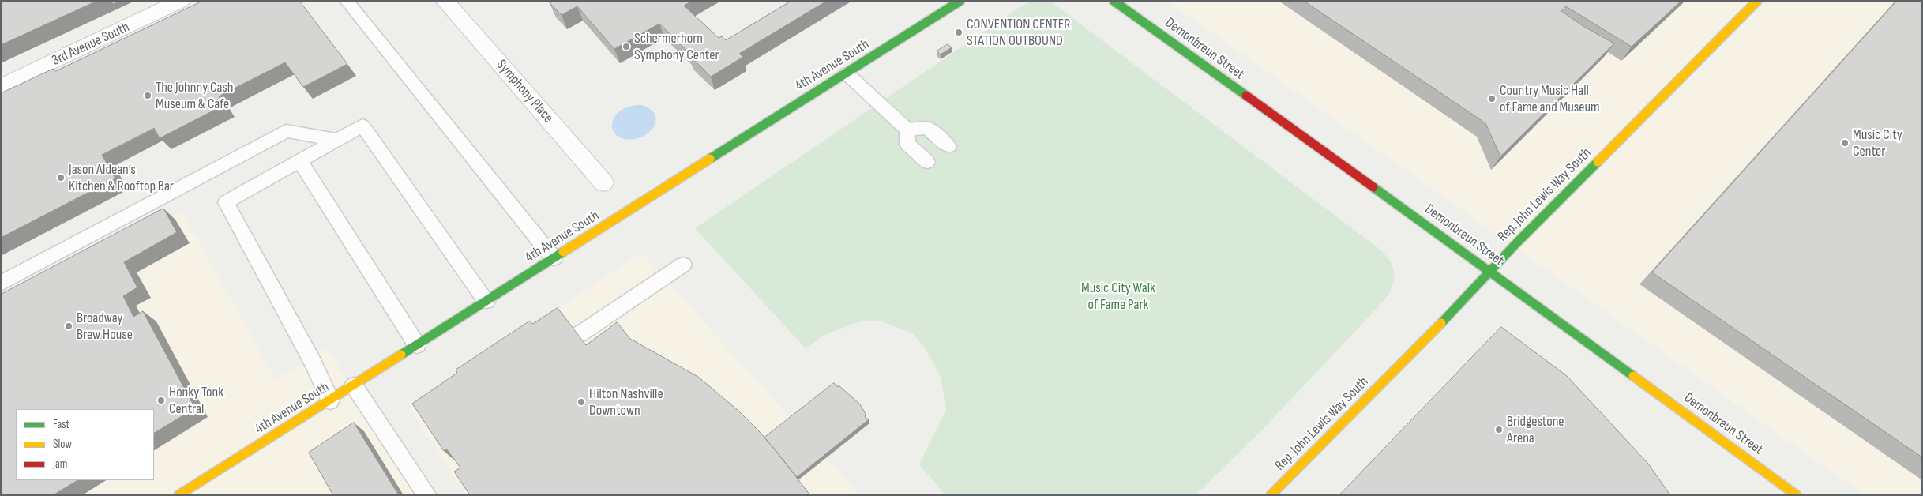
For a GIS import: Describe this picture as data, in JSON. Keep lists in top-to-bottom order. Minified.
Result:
{"streets":{"street":["3rd Avenue South","Demonbreun Street","4th Avenue South","Symphony Place","Rep. John Lewis Way South"]},"crossings":[["Demonbreun Street","Rep. John Lewis Way South"]],"parks":["Music City Walk of Fame Park"],"places":["CONVENTION CENTER STATION OUTBOUND","Schermerhorn Symphony Center","The Johnny Cash Museum & Cafe","Country Music Hall of Fame and Museum","Music City Center","Jason Aldean’s Kitchen & Rooftop Bar","Broadway Brew House","Honky Tonk Central","Hilton Nashville Downtown","Bridgestone Arena"],"legend":["Fast","Slow","Jam"]}
